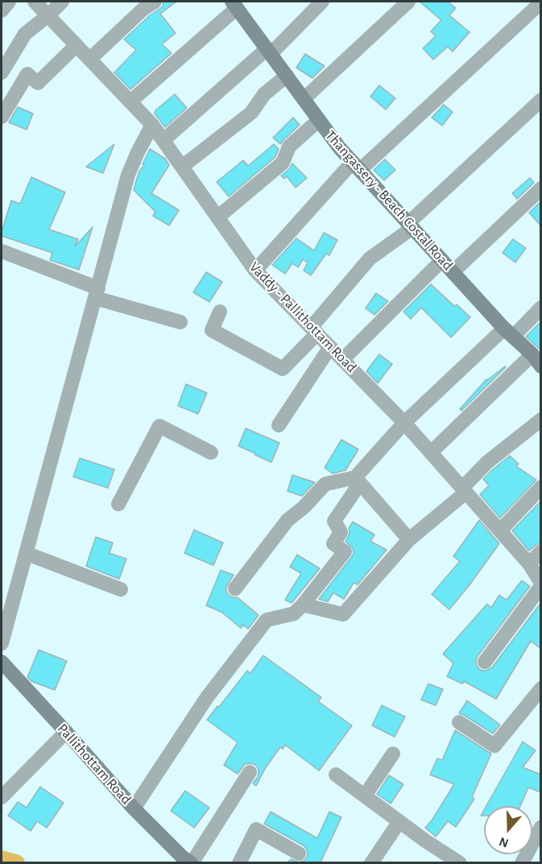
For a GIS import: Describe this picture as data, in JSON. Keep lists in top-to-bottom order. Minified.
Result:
{"streets":{"street":["Thangassery - Beach Costal Road","Vaddy - Pallithottam Road","Pallithottam Road"]},"north":"bottom"}
